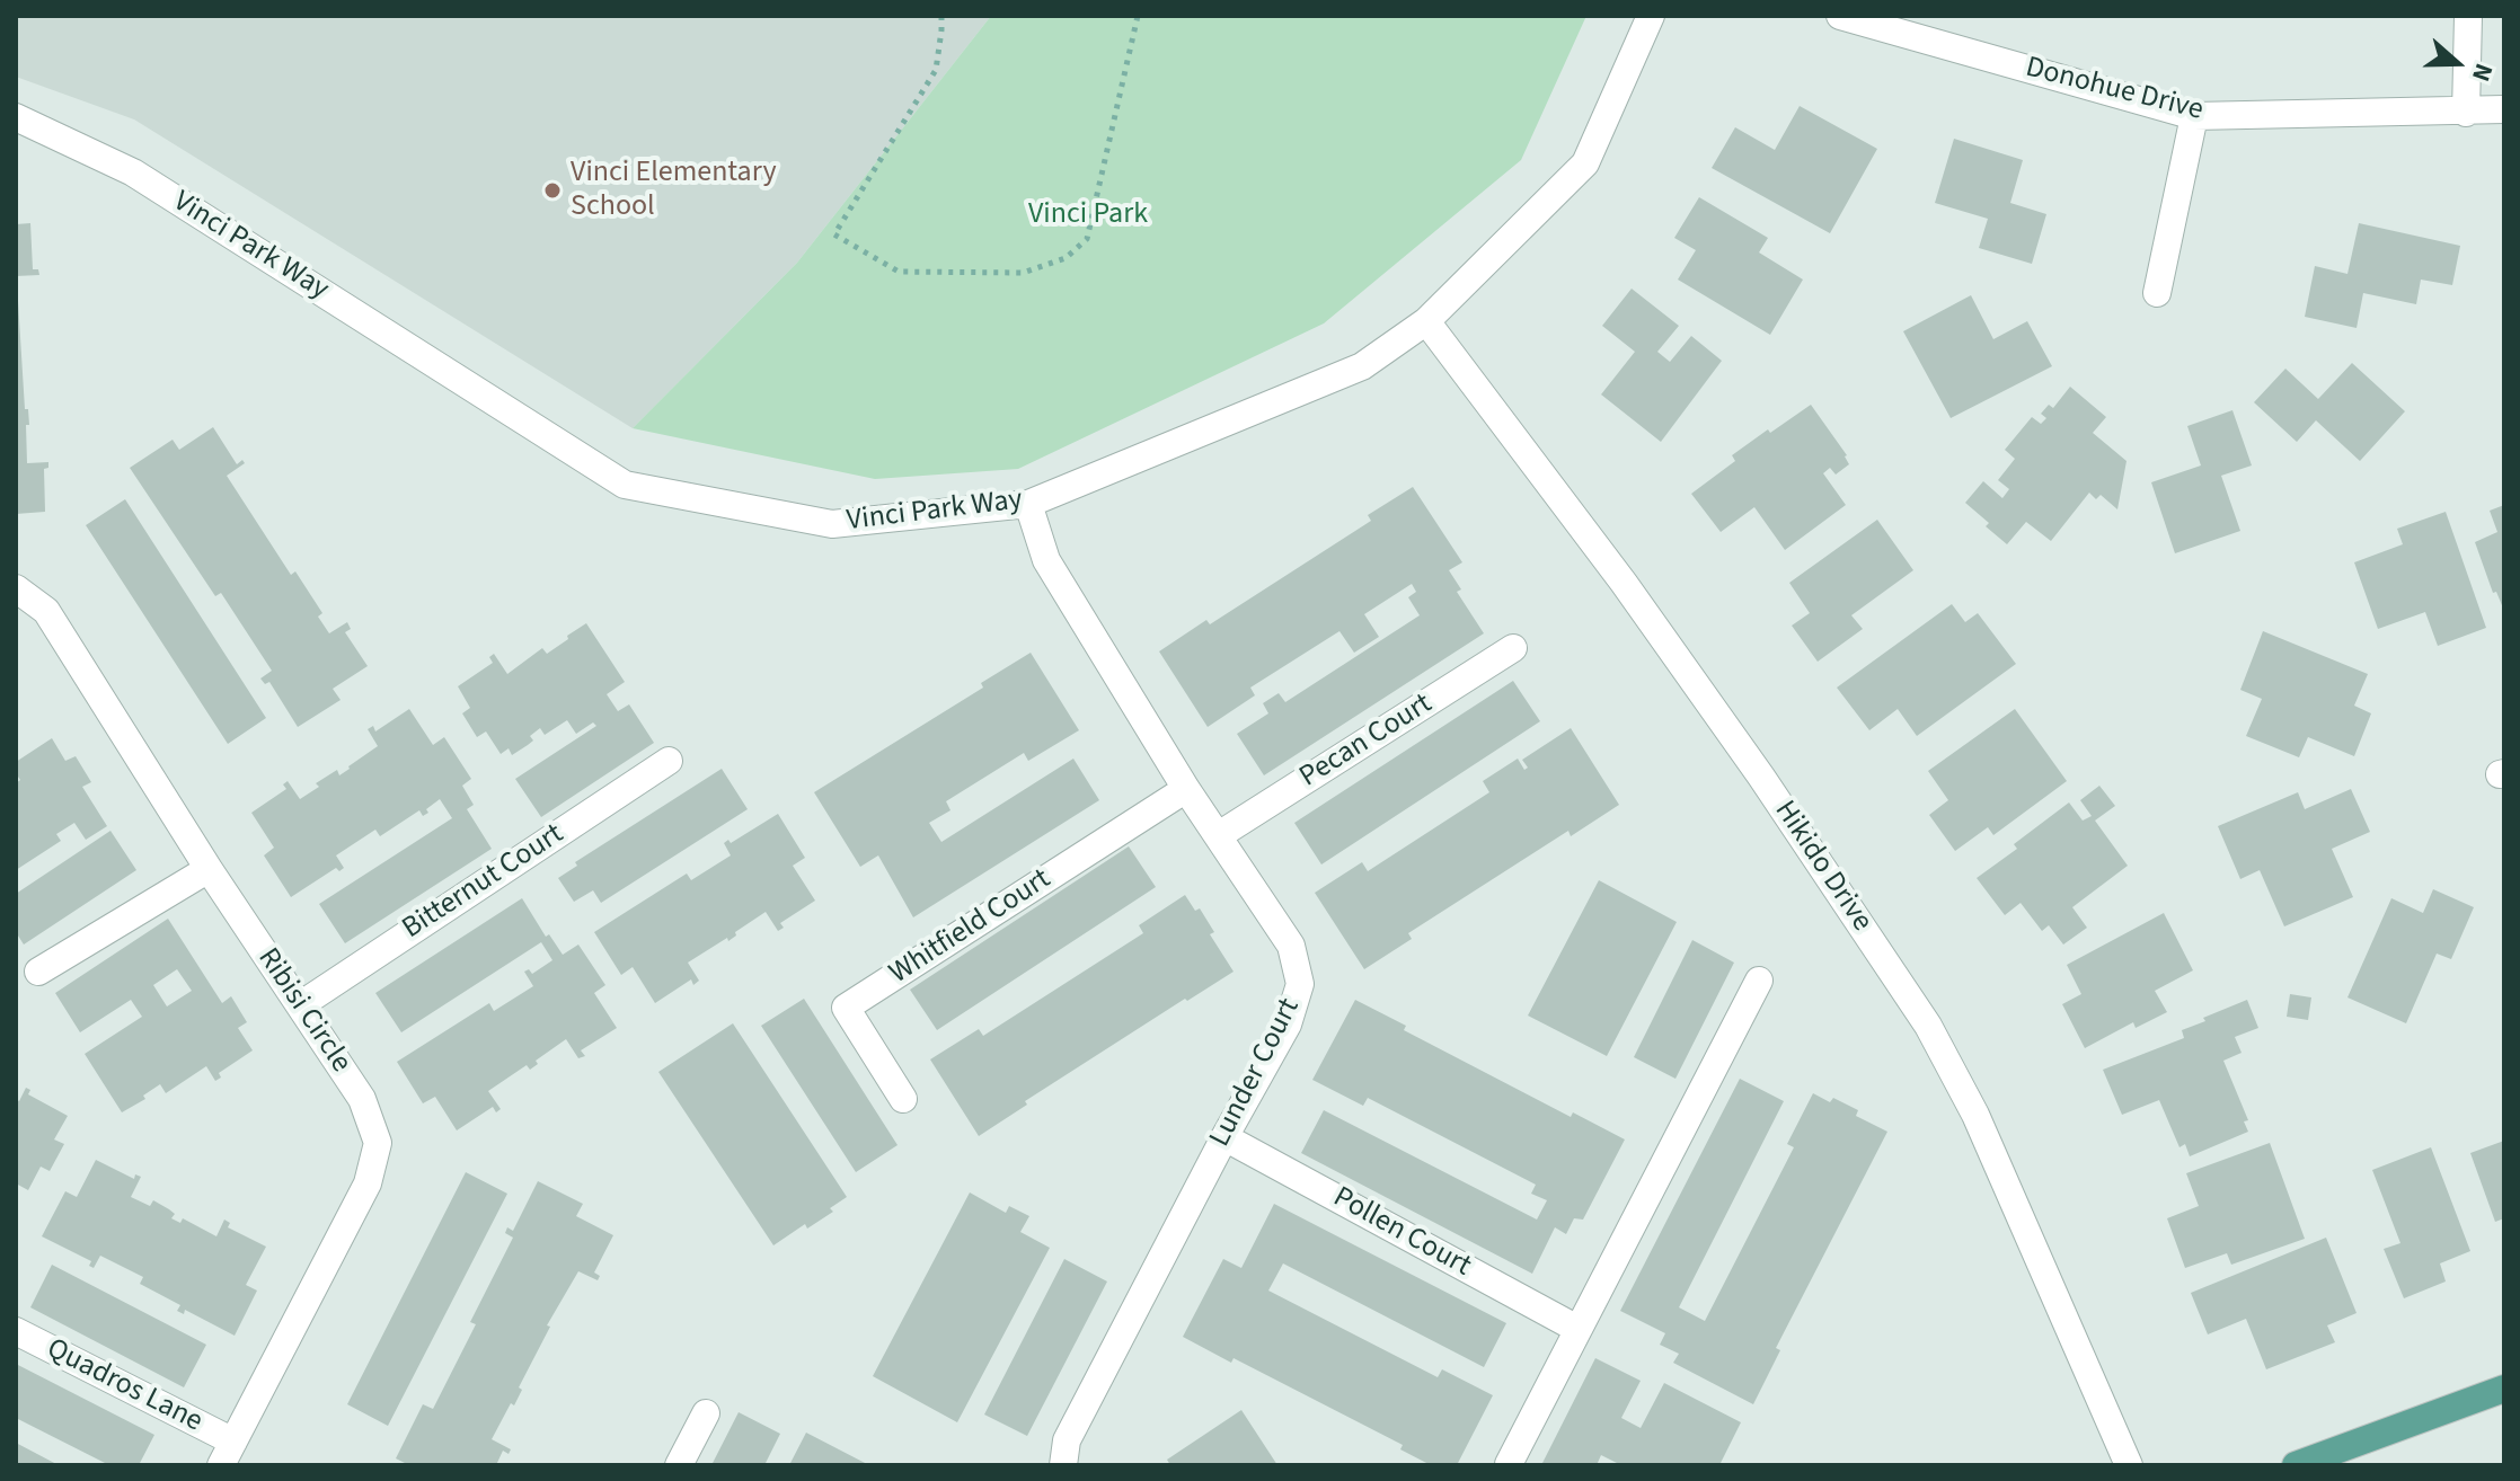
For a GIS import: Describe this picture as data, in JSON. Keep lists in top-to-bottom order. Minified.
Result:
{"streets":{"street":["Donohue Drive","Vinci Park Way","Pecan Court","Hikido Drive","Bitternut Court","Whitfield Court","Ribisi Circle","Lunder Court","Pollen Court","Quadros Lane"]},"crossings":[["Vinci Park Way","Hikido Drive"],["Vinci Park Way","Lunder Court"],["Pecan Court","Lunder Court"],["Bitternut Court","Ribisi Circle"],["Whitfield Court","Lunder Court"],["Ribisi Circle","Quadros Lane"],["Lunder Court","Pollen Court"]],"parks":["Vinci Park"],"places":["Vinci Elementary School"],"north":"right"}
